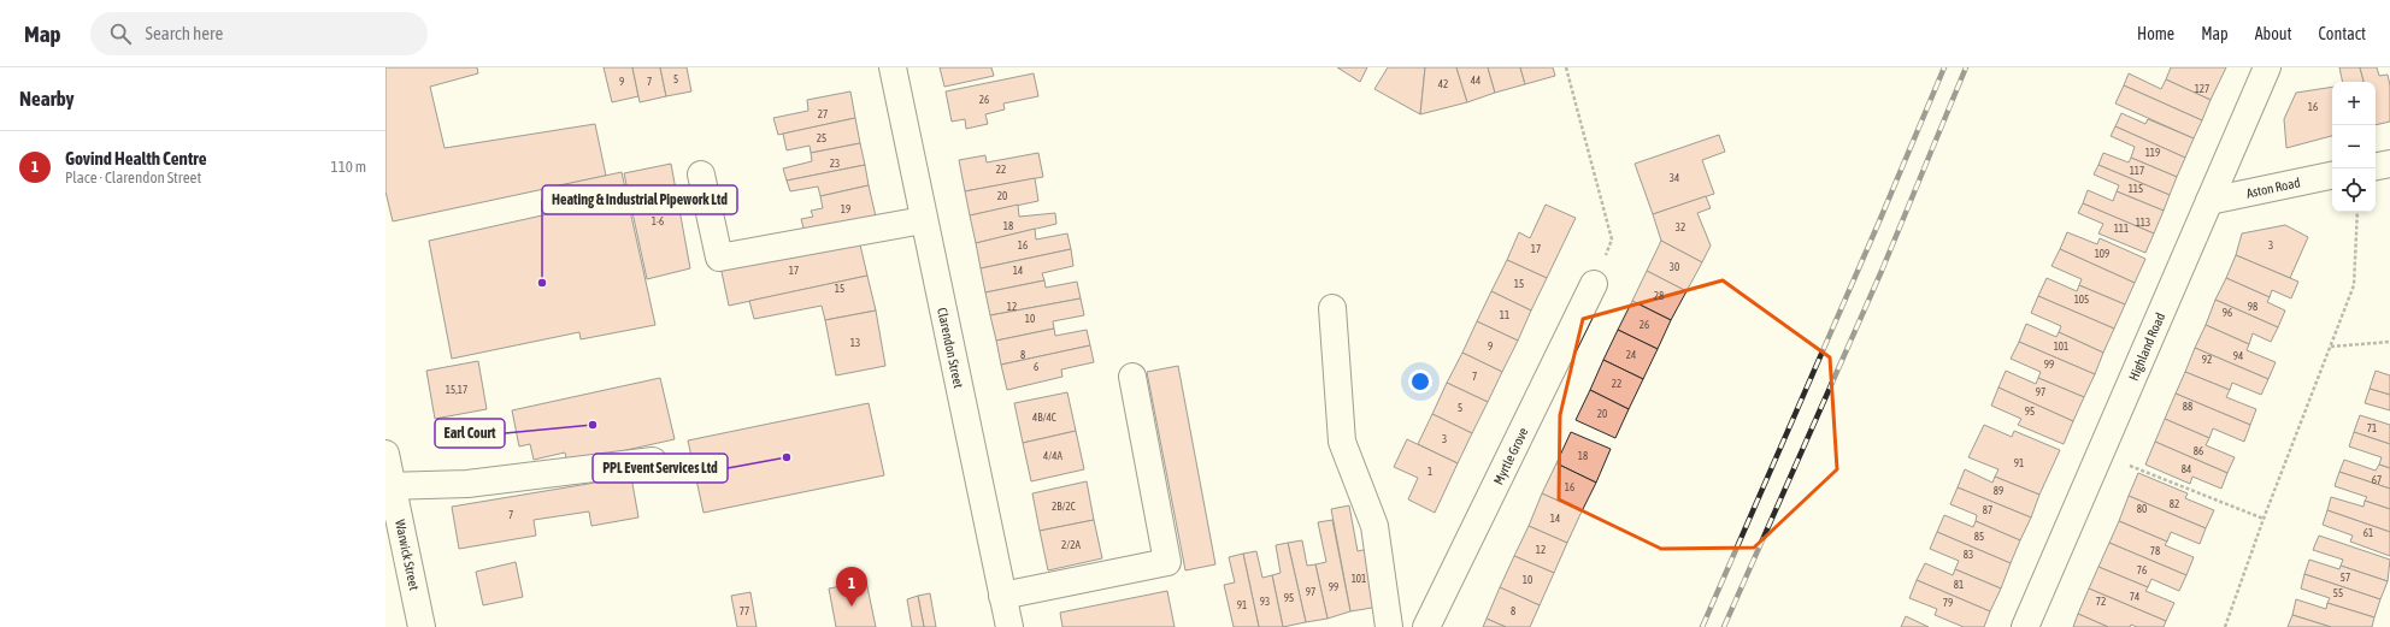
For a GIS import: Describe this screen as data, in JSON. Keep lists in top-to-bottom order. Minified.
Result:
{"streets":{"street":["Aston Road","Highland Road","Clarendon Street","Myrtle Grove","Warwick Street"]},"crossings":[["Aston Road","Highland Road"]],"places":["Heating & Industrial Pipework Ltd","Earl Court","PPL Event Services Ltd"],"house_numbers":["5","44","9","7","42","127","26","16","27","25","119","23","22","117","34","115","20","19","1-6","113","18","32","111","16","3","17","109","30","17","14","15","15","28","105","12","98","96","11","10","26","13","9","101","8","24","94","92","99","6","7","22","15,17","97","88","5","95","20","4B/4C","71","3","86","4/4A","18","91","84","1","67","16","89","82","2B/2C","80","87","7","14","61","85","2/2A","12","78","83","76","57","101","10","81","99","97","55","74","95","93","72","79","91","77","8"],"page":{"header":"Map","search":"Search here","nav":["Home","Map","About","Contact"],"heading":"Nearby","map_buttons":["+","−"],"list":[{"mark":"1","name":"Govind Health Centre","note":"Place · Clarendon Street","value":"110 m"}],"pins":"1"}}
